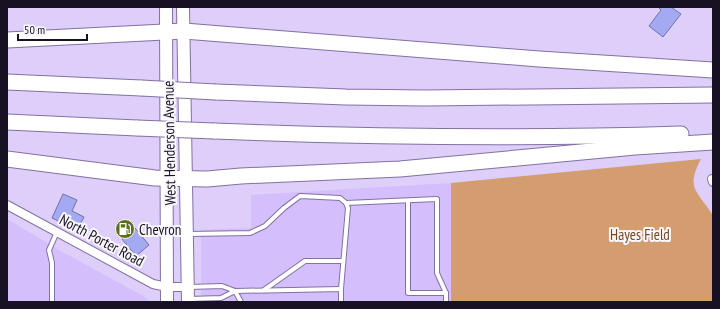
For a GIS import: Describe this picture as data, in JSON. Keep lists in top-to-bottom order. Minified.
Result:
{"streets":{"main road":["West Henderson Avenue"],"street":["North Porter Road"]},"crossings":[["West Henderson Avenue","North Porter Road"]],"parks":["Hayes Field"],"places":{"fuel station":["Chevron"]},"scale_bar":"50 m"}
